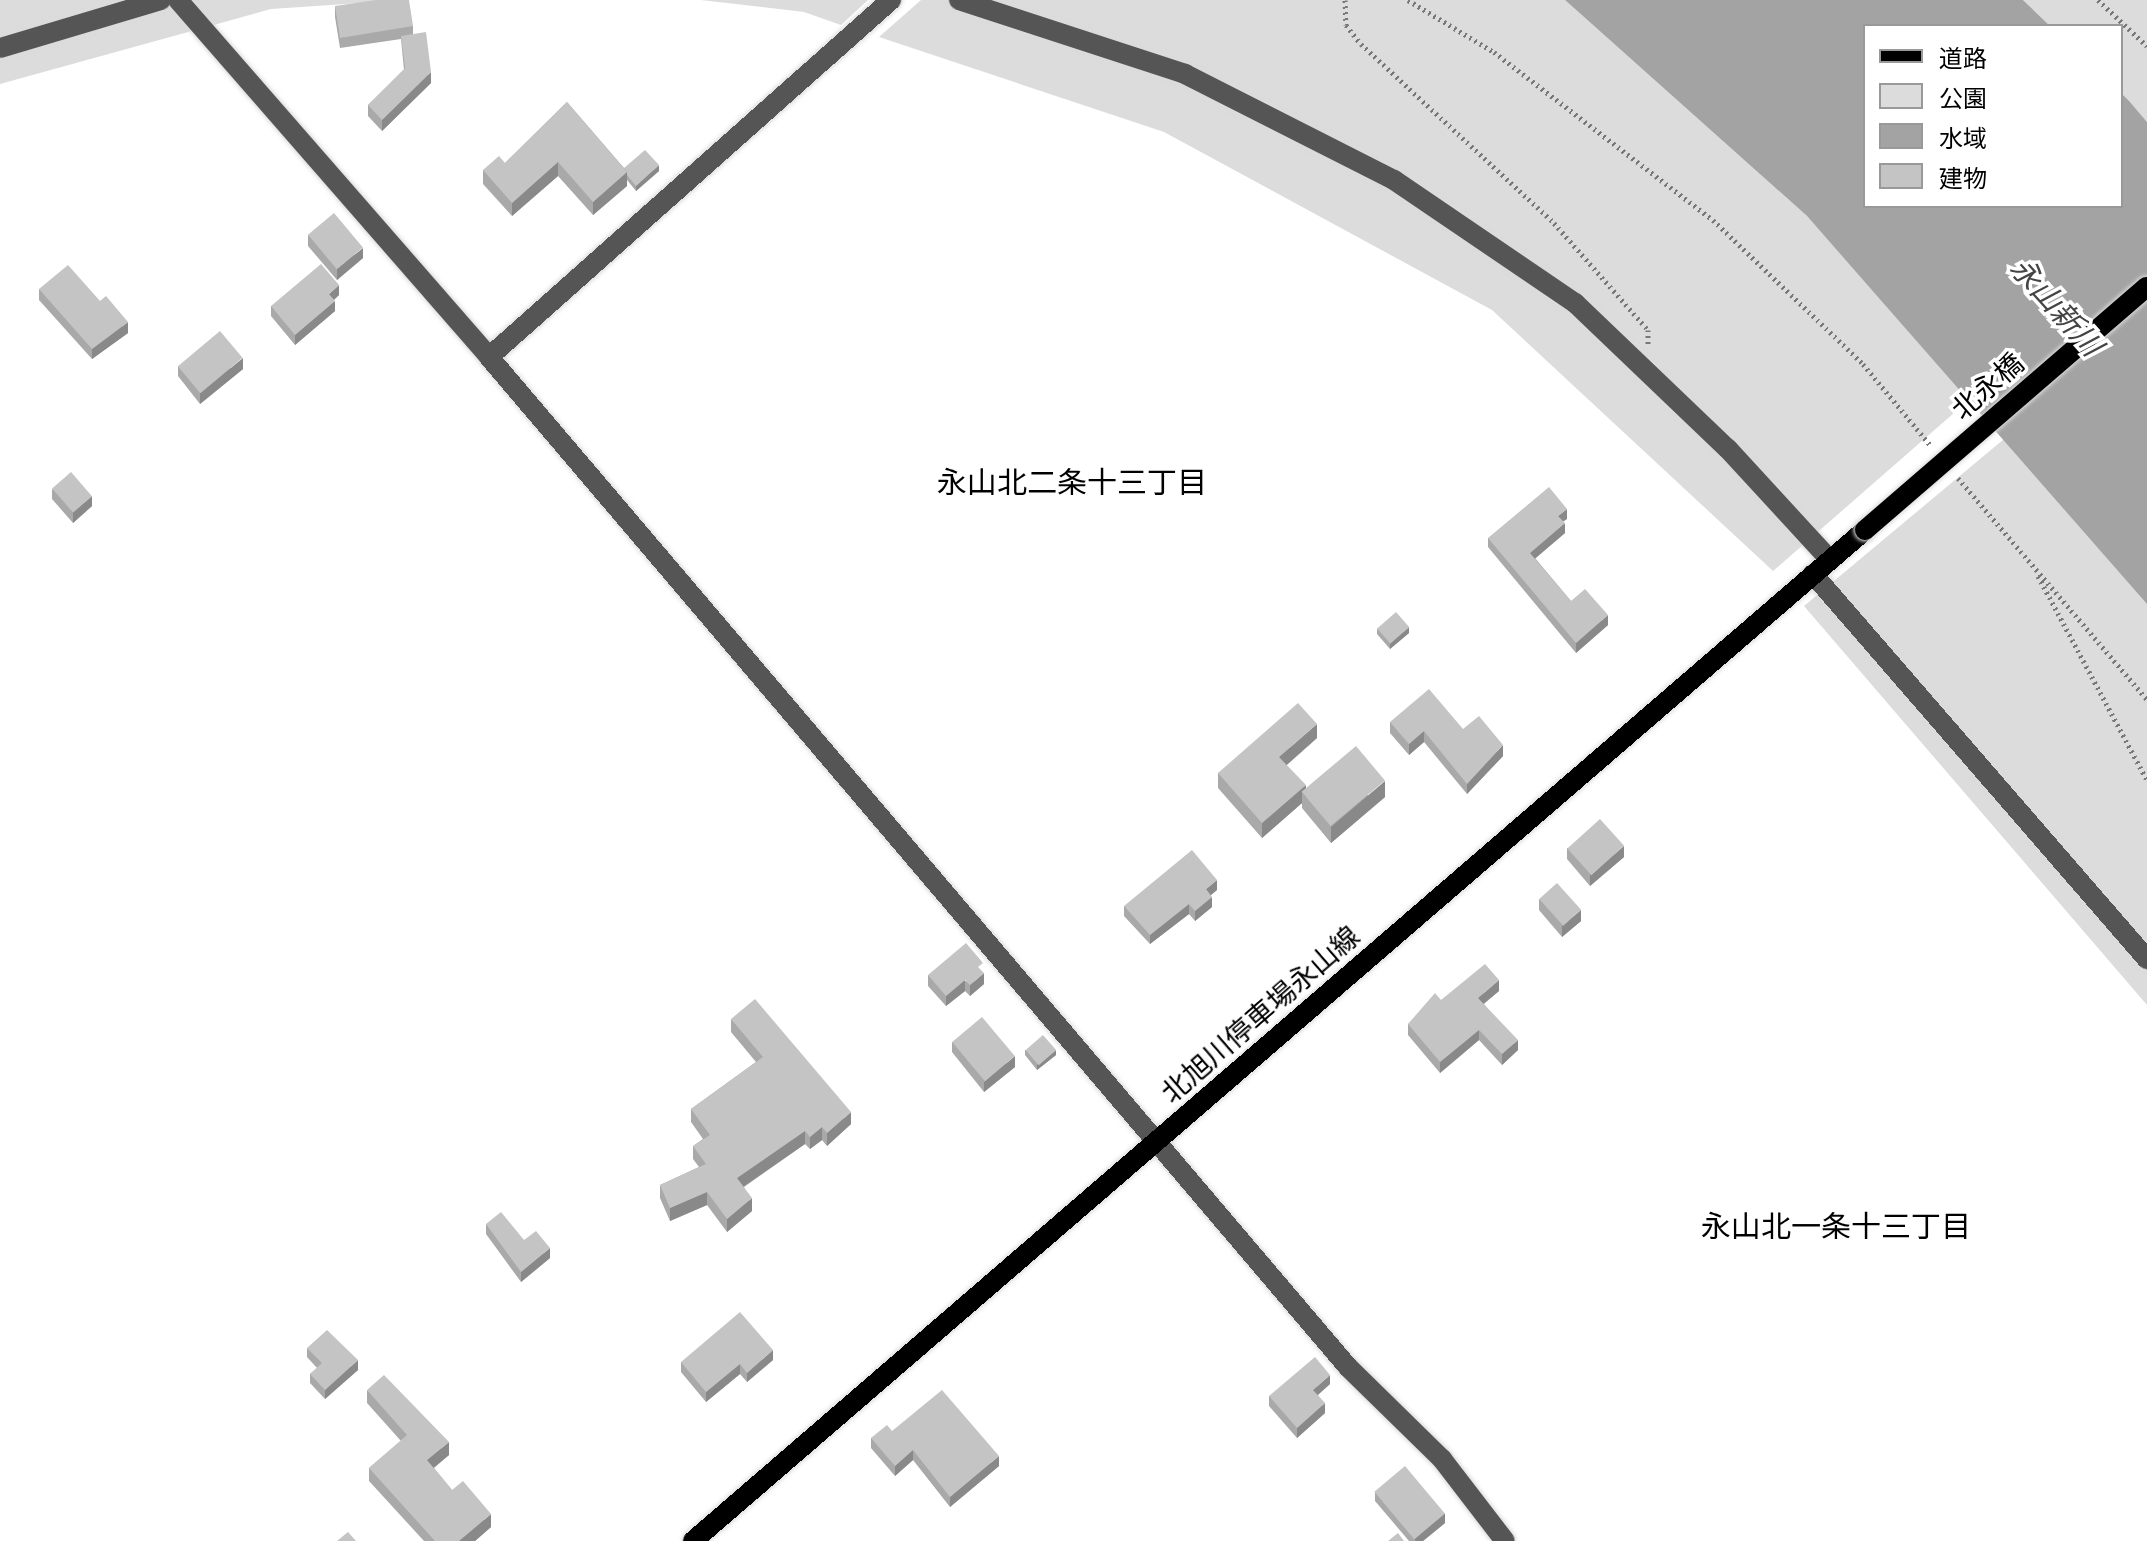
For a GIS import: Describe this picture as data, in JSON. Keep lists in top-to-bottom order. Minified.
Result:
{"streets":{"main road":["北永橋","北旭川停車場永山線"]},"crossings":[["北永橋","北旭川停車場永山線"]],"districts":["永山北二条十三丁目","永山北一条十三丁目"],"water":["永山新川"],"legend":["道路","公園","水域","建物"]}
